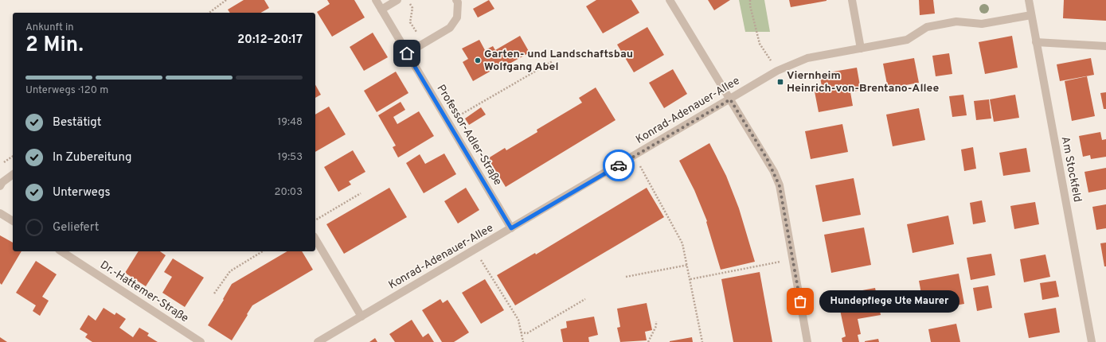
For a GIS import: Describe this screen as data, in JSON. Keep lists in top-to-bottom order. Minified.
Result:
{"streets":{"street":["Konrad-Adenauer-Allee","Professor-Adler-Straße","Am Stockfeld","Dr.-Hattemer-Straße"]},"crossings":[["Konrad-Adenauer-Allee","Professor-Adler-Straße"],["Konrad-Adenauer-Allee","Am Stockfeld"]],"places":{"other":["Garten- und Landschaftsbau Wolfgang Abel","Hundepflege Ute Maurer"],"transit":["Viernheim Heinrich-von-Brentano-Allee"]},"page":{"heading":["2 Min.","Ankunft in","20:12–20:17"],"bar":"Unterwegs · 120 m","list":[["Bestätigt","19:48"],["In Zubereitung","19:53"],["Unterwegs","20:03"],"Geliefert"],"bubble":"Hundepflege Ute Maurer"}}
